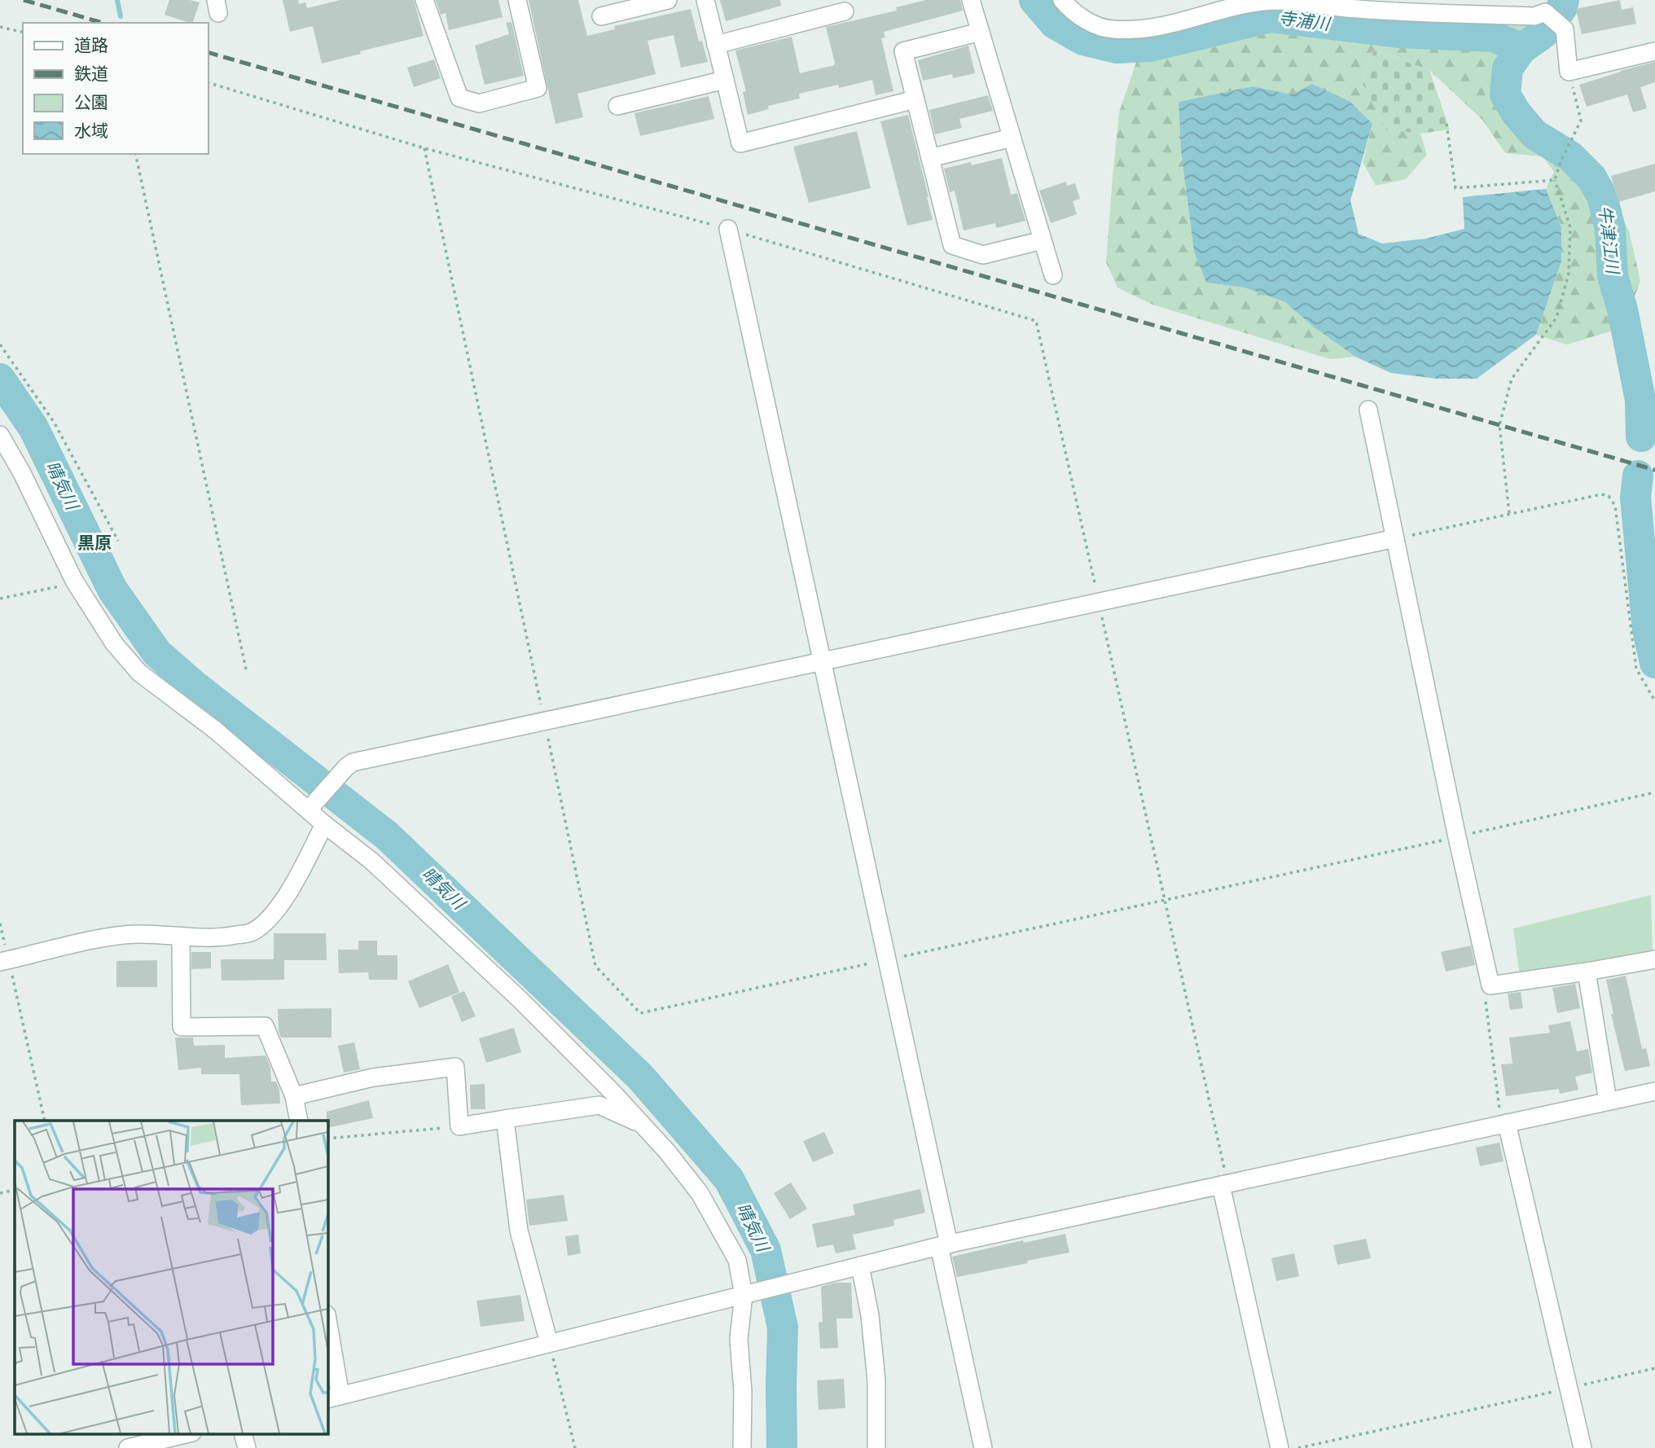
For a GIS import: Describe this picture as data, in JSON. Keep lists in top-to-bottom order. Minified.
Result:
{"districts":["黒原"],"water":["寺浦川","牛津江川","晴気川"],"legend":["道路","鉄道","公園","水域"]}
